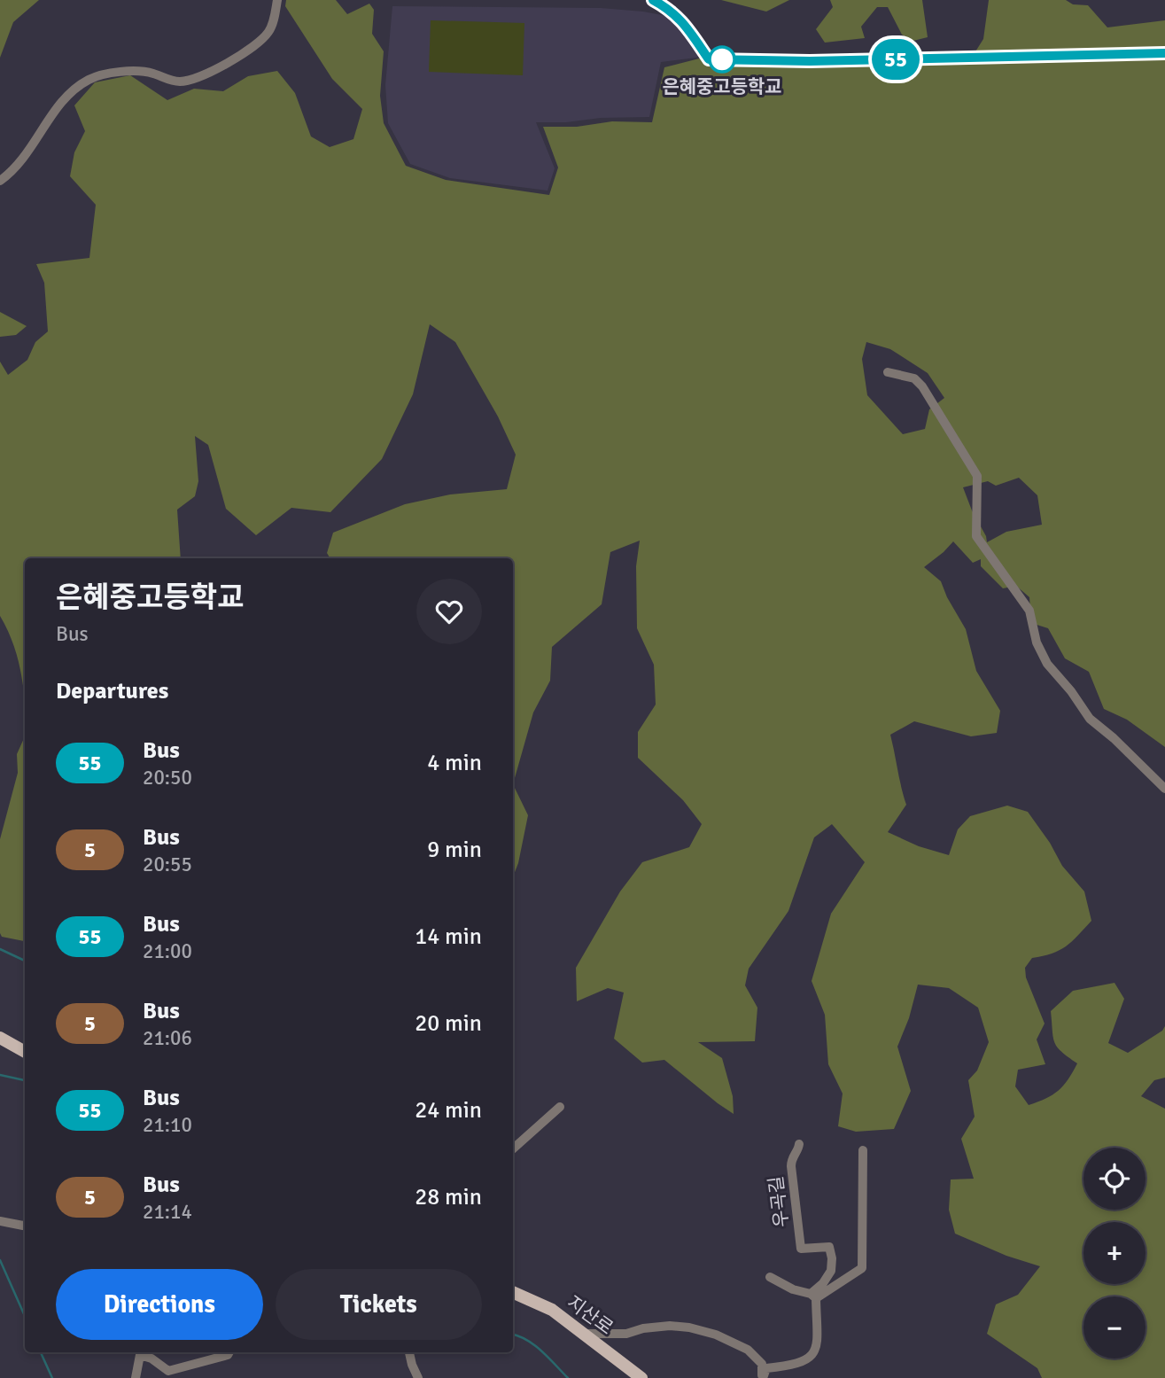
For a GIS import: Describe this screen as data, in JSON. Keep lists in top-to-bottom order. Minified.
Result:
{"streets":{"main road":["지산로"],"street":["우곡길"]},"places":["은혜중고등학교"],"lines":["bus line 55"],"page":{"on_map":"55","heading":[["은혜중고등학교","Bus"],"Departures"],"list":[{"mark":"55","name":"Bus","note":"20:50","value":"4 min"},{"mark":"5","name":"Bus","note":"20:55","value":"9 min"},{"mark":"55","name":"Bus","note":"21:00","value":"14 min"},{"mark":"5","name":"Bus","note":"21:06","value":"20 min"},{"mark":"55","name":"Bus","note":"21:10","value":"24 min"},{"mark":"5","name":"Bus","note":"21:14","value":"28 min"}],"map_buttons":["+","−"],"buttons":["Directions","Tickets"]}}
